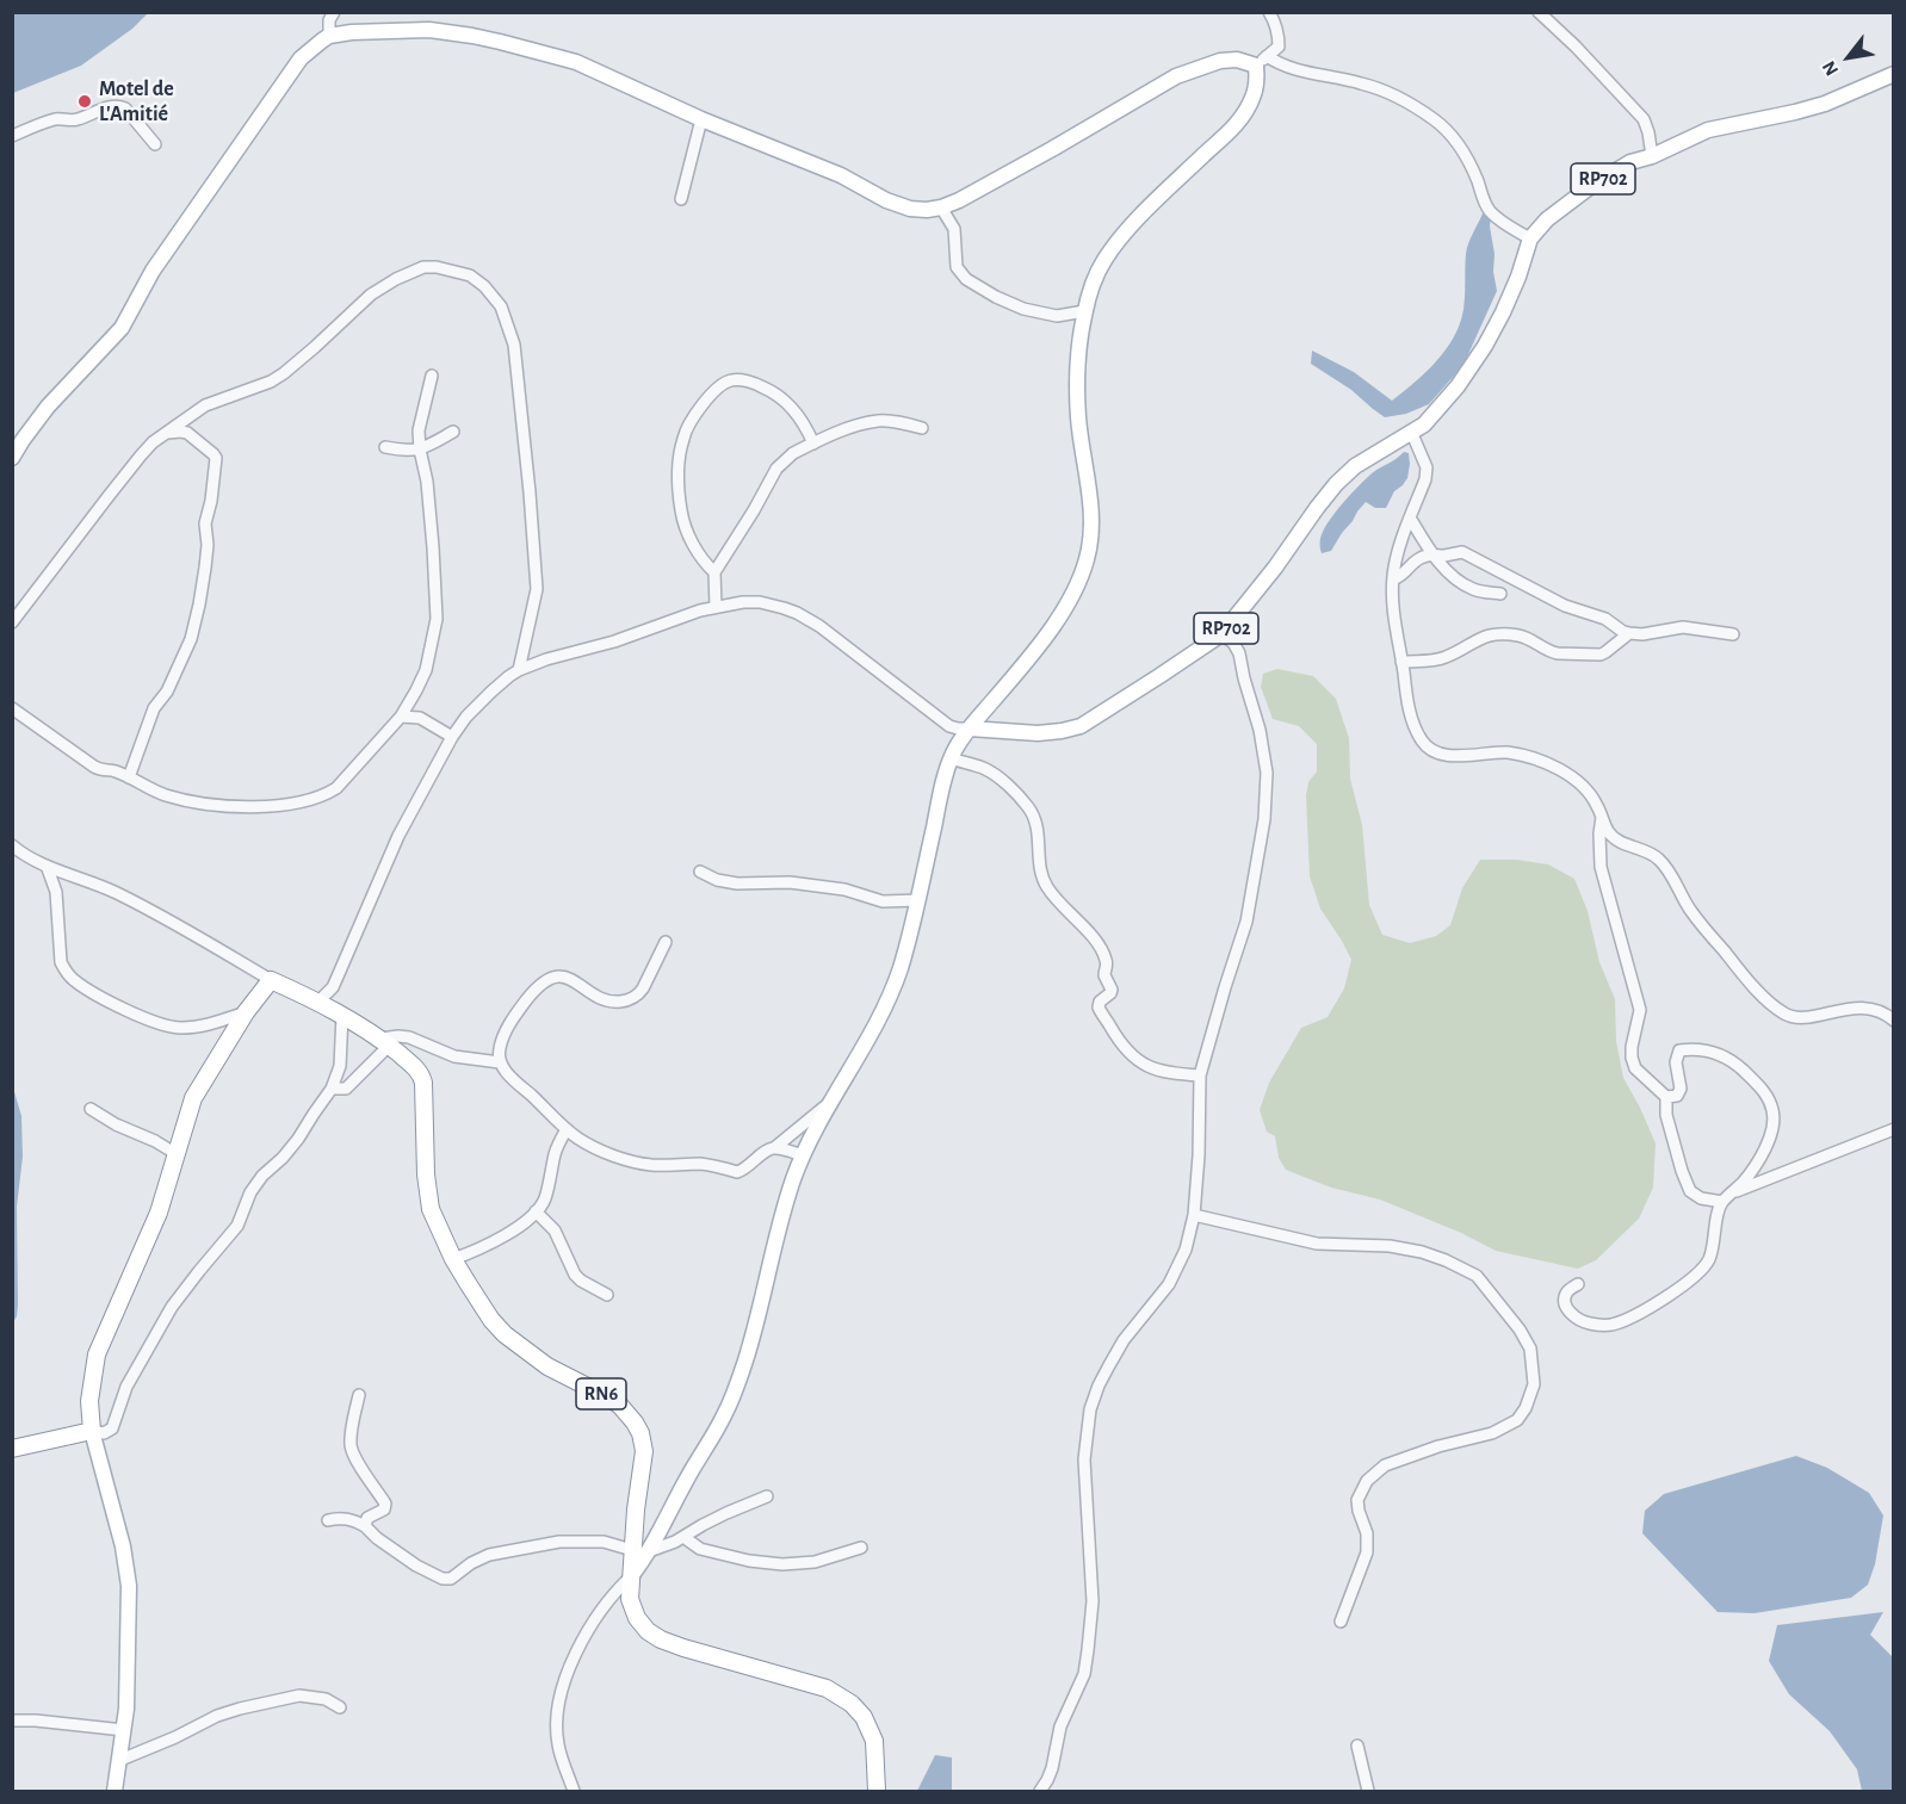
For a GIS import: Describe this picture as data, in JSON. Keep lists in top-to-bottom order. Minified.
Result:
{"streets":{"highway":["RN6"],"main road":["RP702"]},"places":["Motel de L'Amitié"],"north":"bottom left"}
